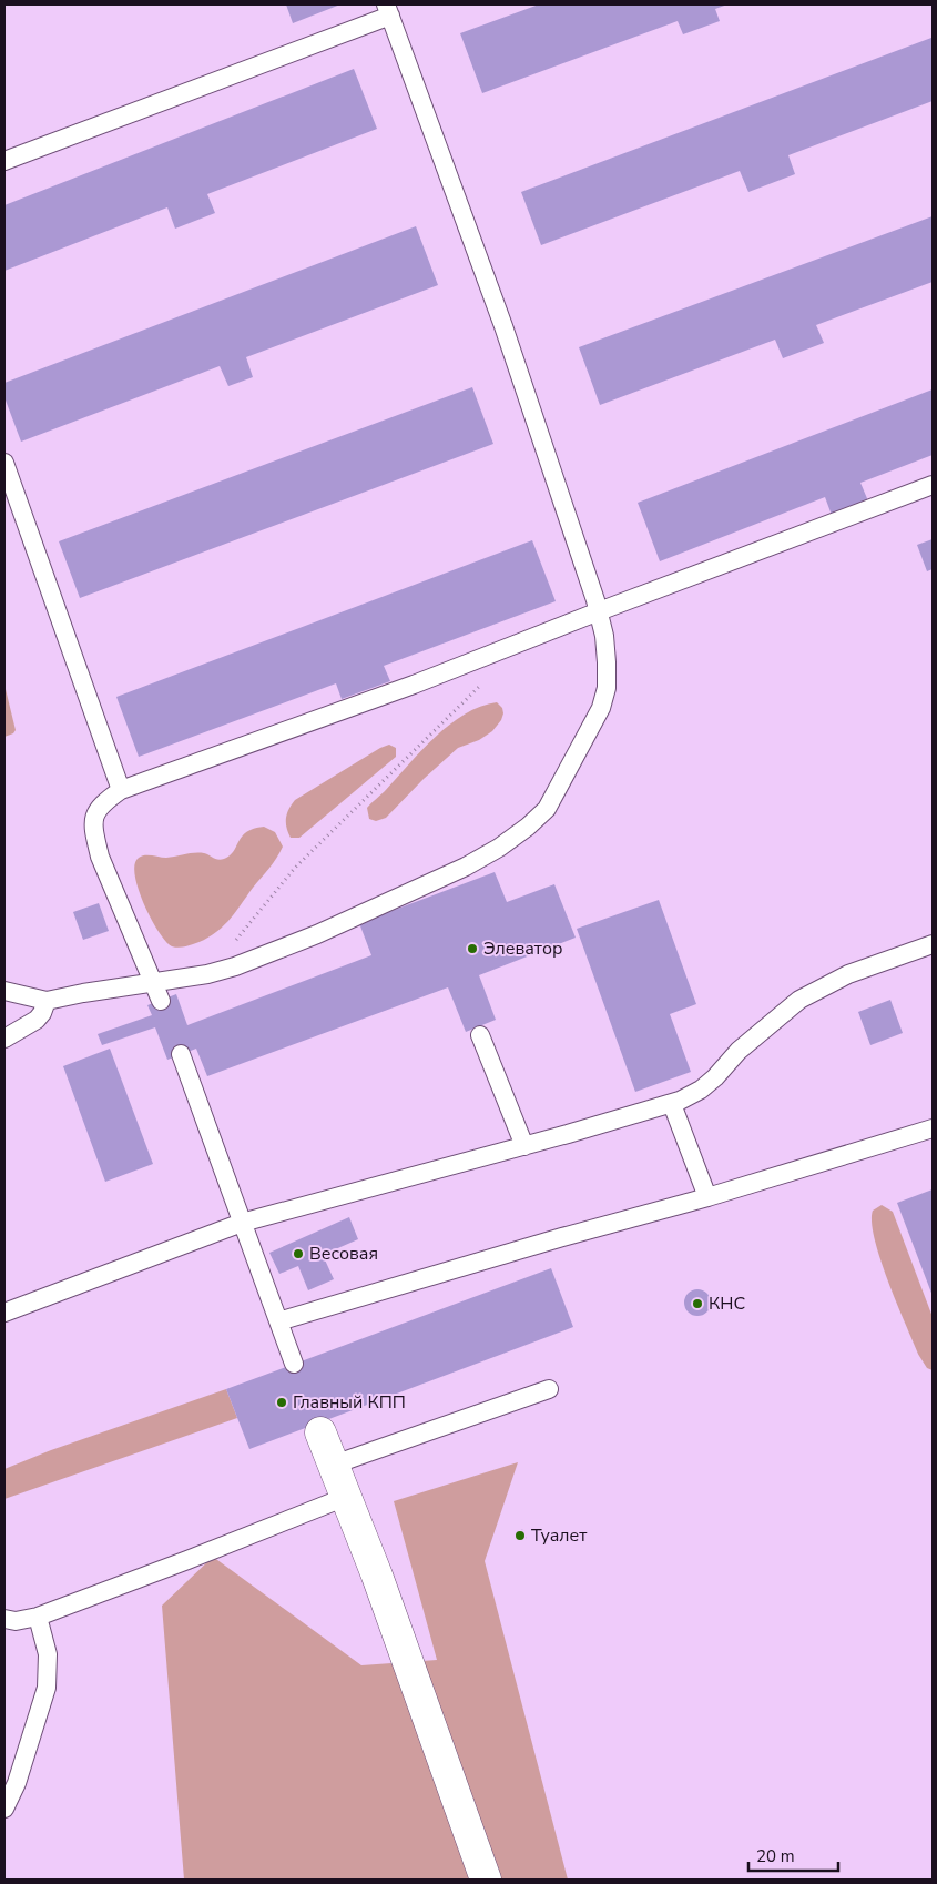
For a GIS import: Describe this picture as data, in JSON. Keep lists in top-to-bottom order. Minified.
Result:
{"places":["Элеватор","Весовая","КНС","Главный КПП","Туалет"],"scale_bar":"20 m"}
